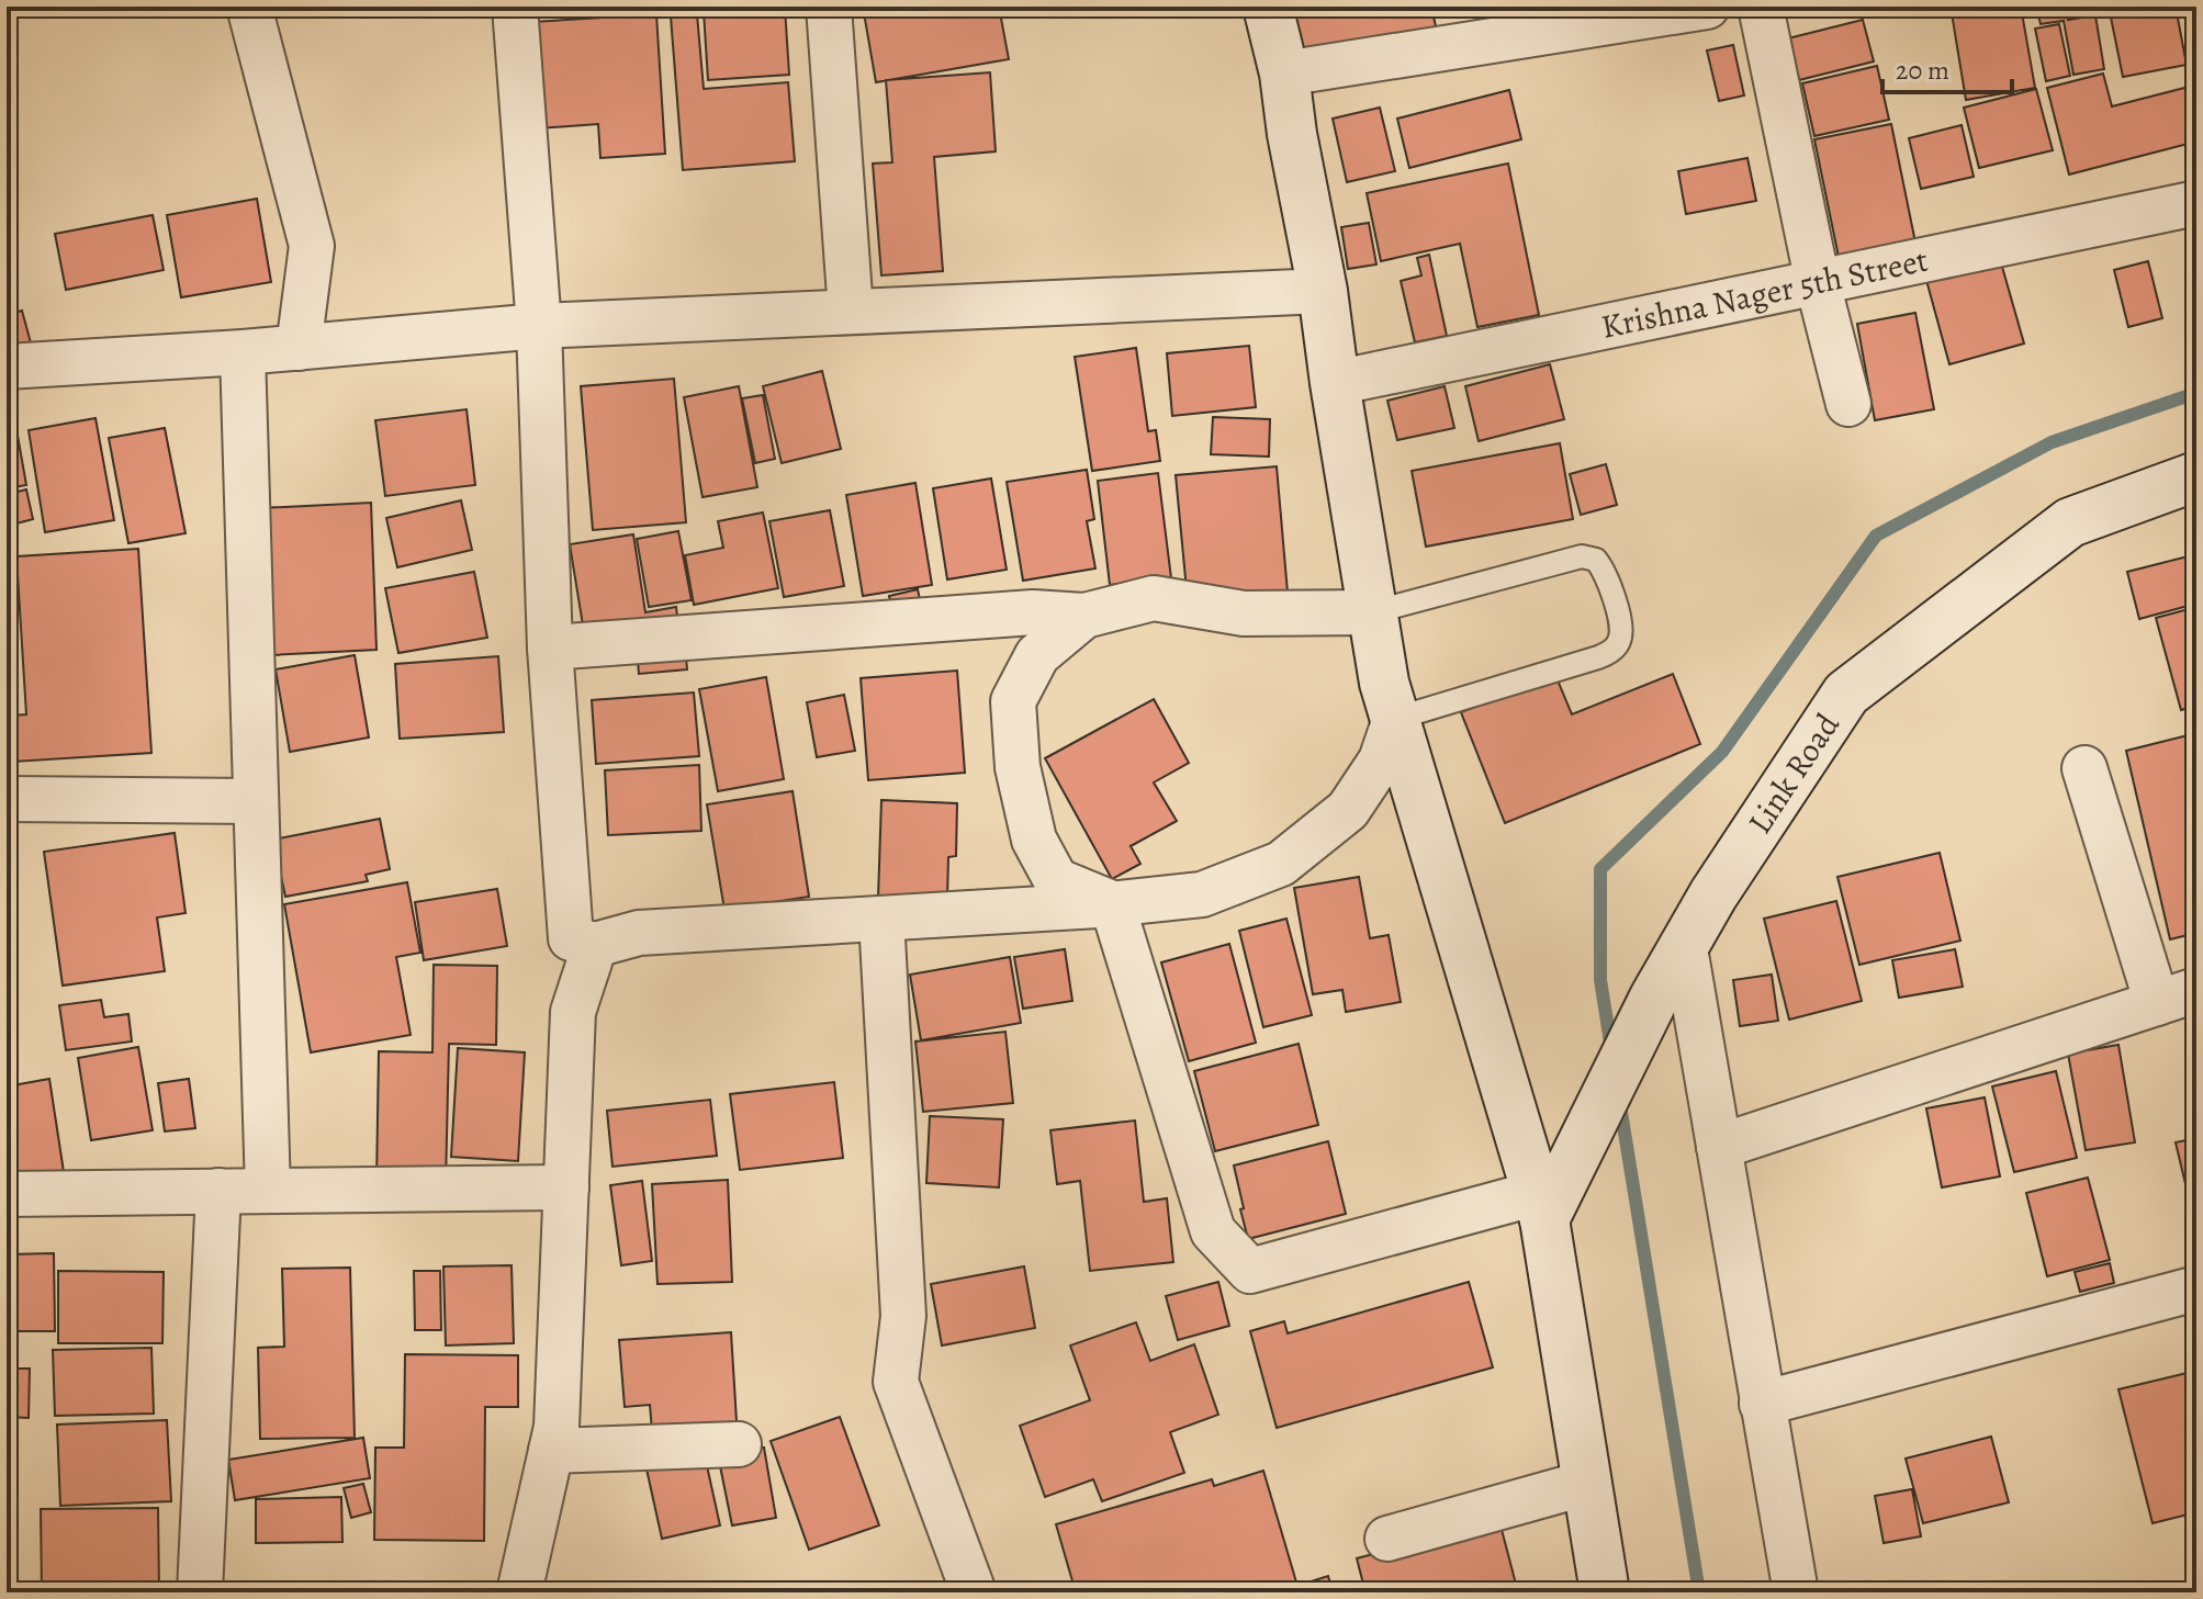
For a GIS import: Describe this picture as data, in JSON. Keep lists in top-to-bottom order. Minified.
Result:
{"streets":{"street":["Krishna Nager 5th Street","Link Road"]},"scale_bar":"20 m"}
